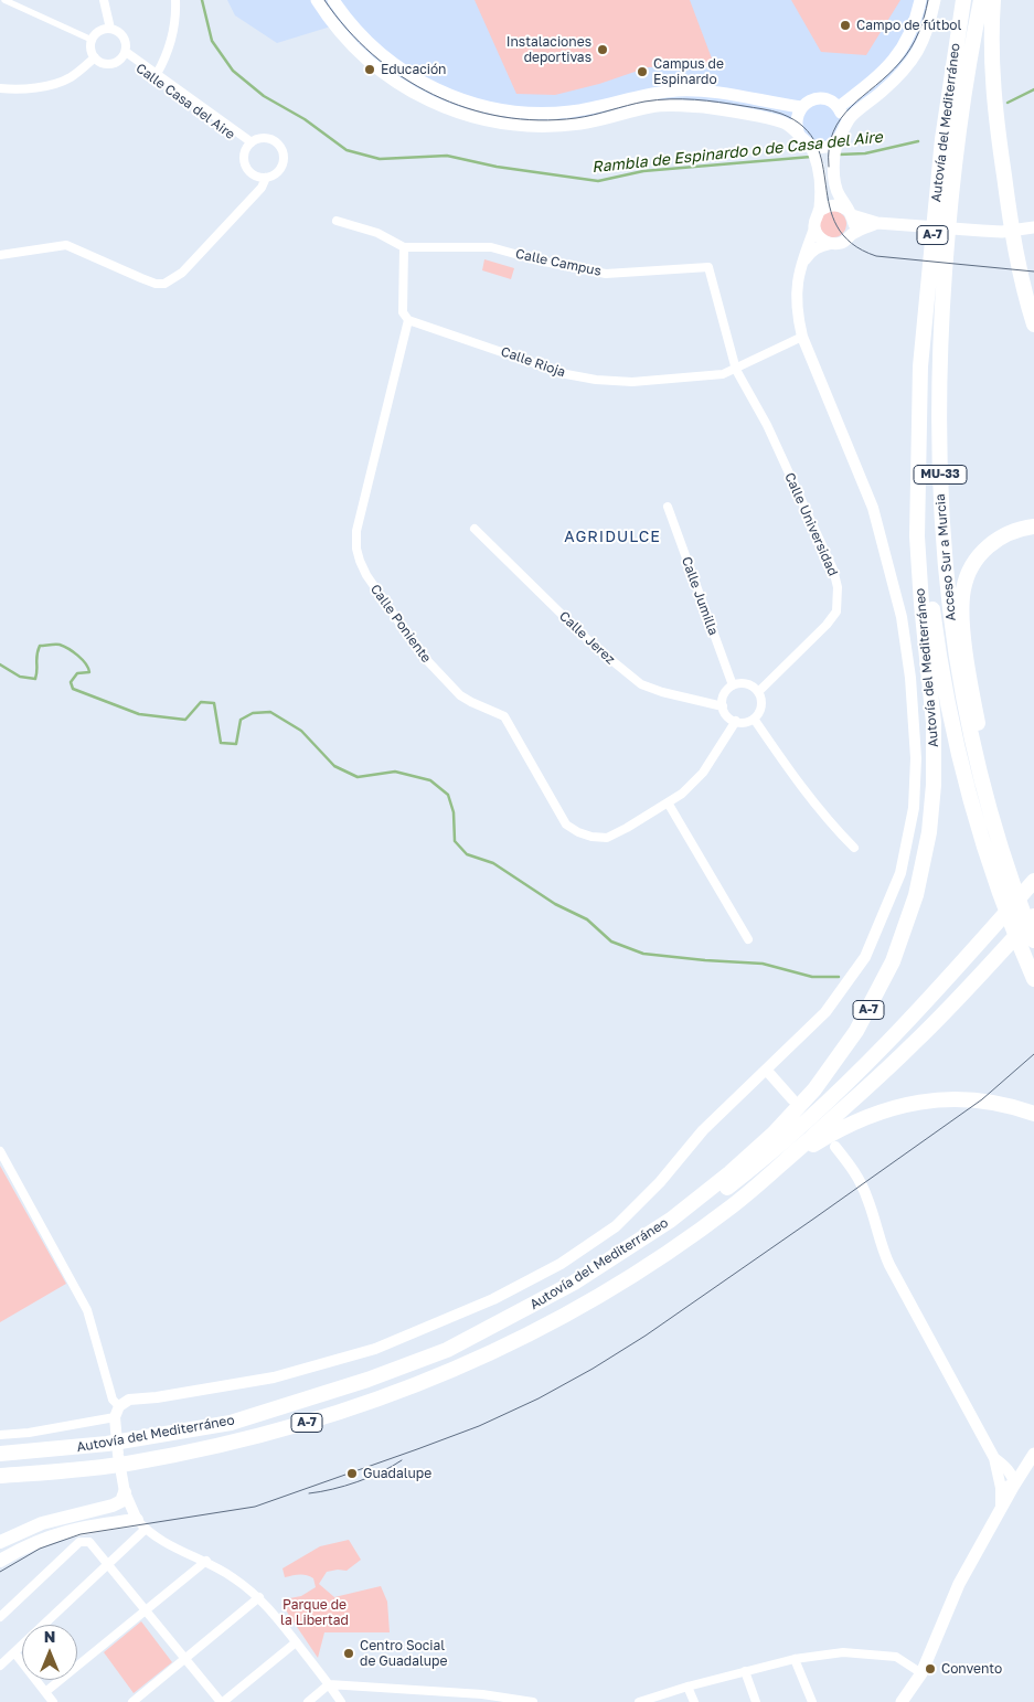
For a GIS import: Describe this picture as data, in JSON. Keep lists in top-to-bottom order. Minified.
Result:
{"streets":{"highway":["Autovía del Mediterráneo","A-7","MU-33","Acceso Sur a Murcia"],"street":["Calle Casa del Aire","Calle Campus","Calle Rioja","Calle Universidad","Calle Jumilla","Calle Poniente","Calle Jerez"]},"crossings":[["Autovía del Mediterráneo","Acceso Sur a Murcia"],["Calle Campus","Calle Rioja"],["Calle Campus","Calle Universidad"],["Calle Rioja","Calle Universidad"],["Calle Rioja","Calle Poniente"],["Calle Universidad","Calle Jumilla"],["Calle Universidad","Calle Poniente"],["Calle Universidad","Calle Jerez"],["Calle Jumilla","Calle Poniente"],["Calle Jumilla","Calle Jerez"],["Calle Poniente","Calle Jerez"]],"districts":["AGRIDULCE"],"water":["Rambla de Espinardo o de Casa del Aire"],"parks":["Parque de la Libertad"],"places":["Campo de fútbol","Instalaciones deportivas","Educación","Campus de Espinardo","Guadalupe","Centro Social de Guadalupe","Convento"],"north":"top"}
